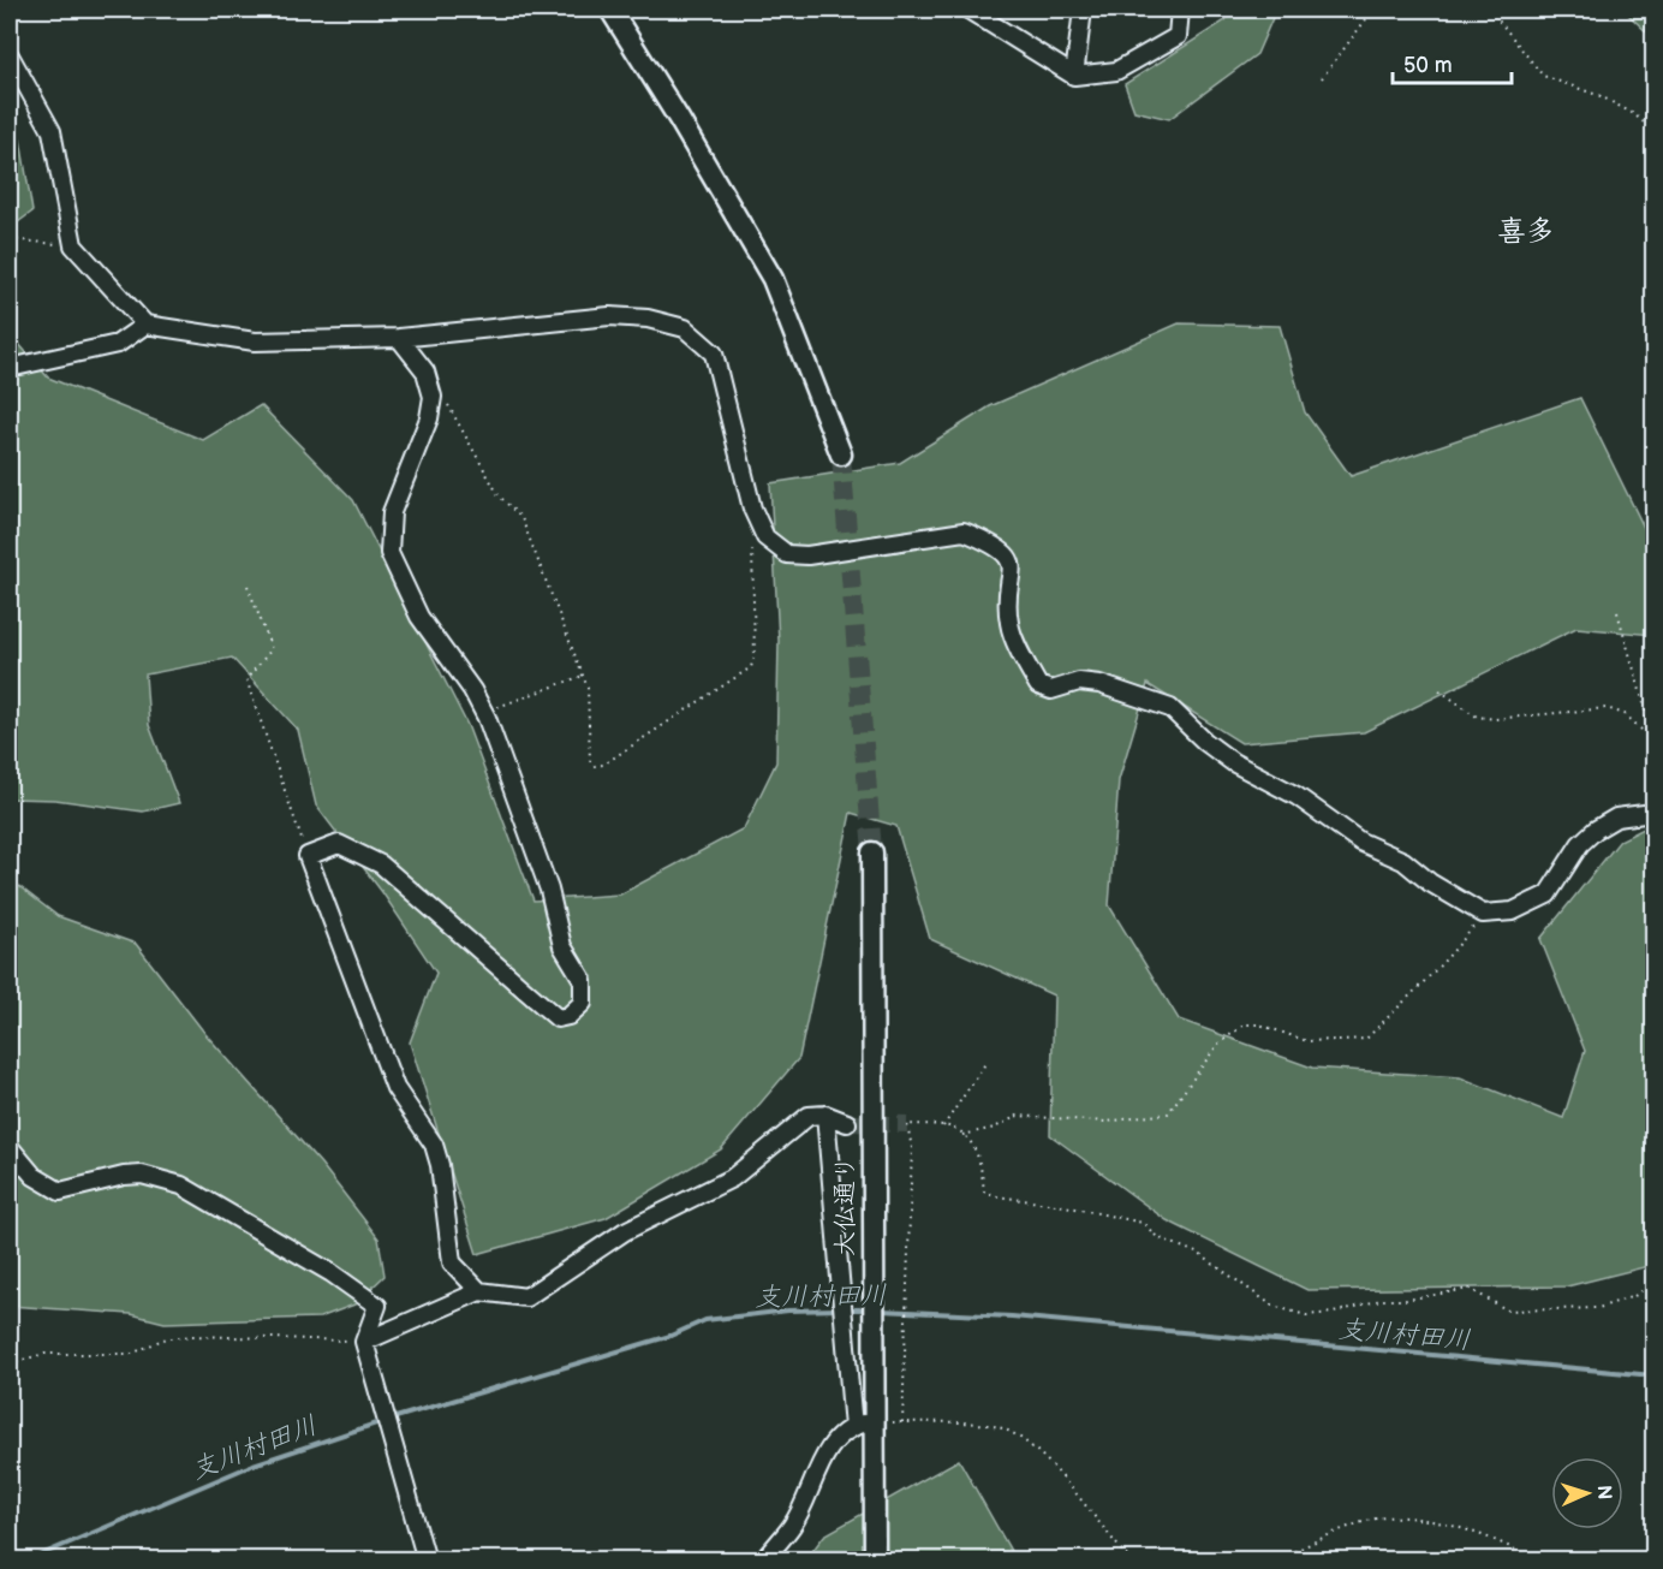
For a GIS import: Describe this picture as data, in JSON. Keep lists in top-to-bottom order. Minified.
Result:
{"streets":{"street":["大仏通り"]},"districts":["喜多"],"water":["支川村田川"],"scale_bar":"50 m","north":"right"}
